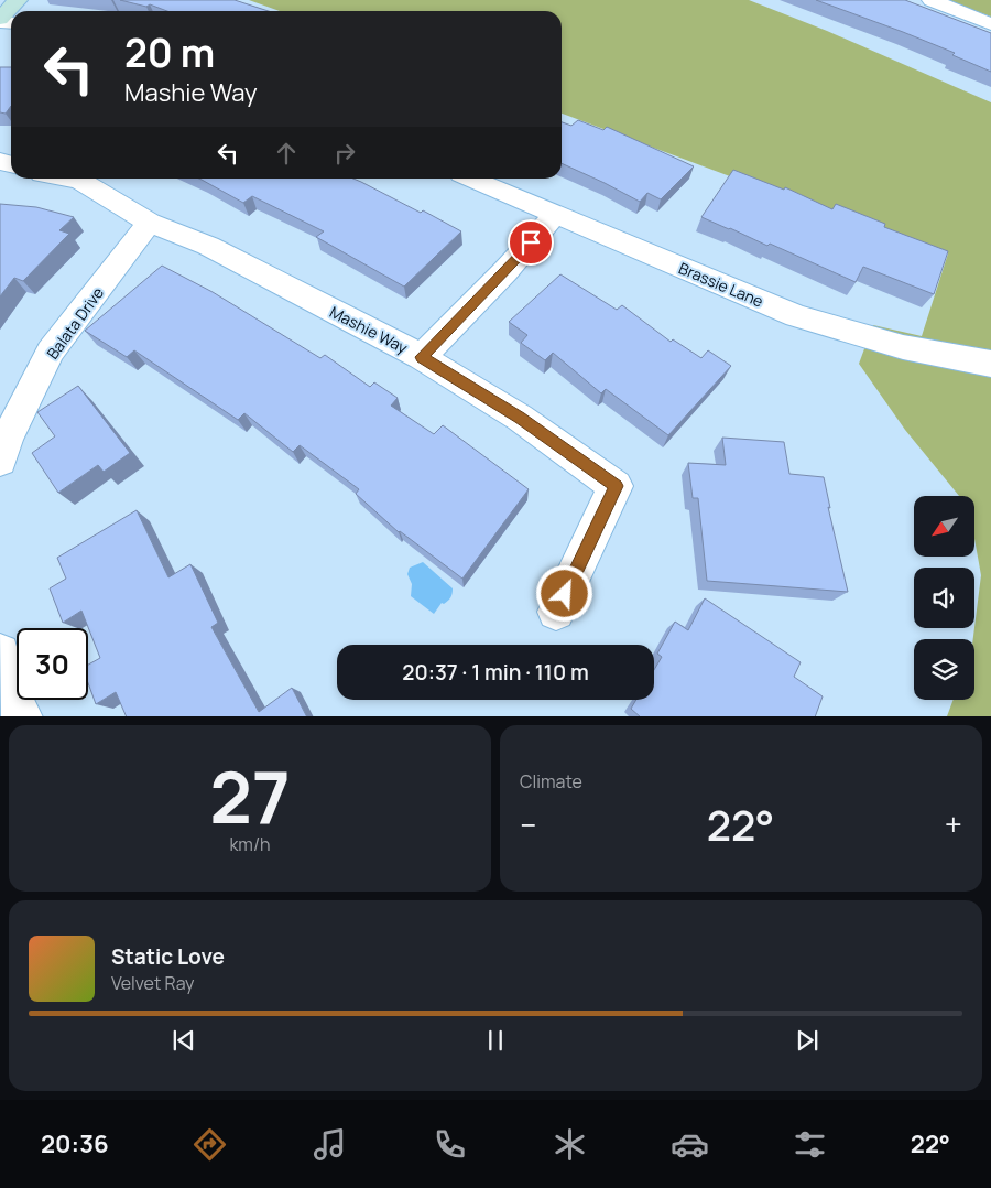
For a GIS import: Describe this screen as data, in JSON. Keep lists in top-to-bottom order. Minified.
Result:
{"streets":{"street":["Brassie Lane","Balata Drive","Mashie Way"]},"crossings":[["Balata Drive","Mashie Way"]],"north":"bottom left","page":{"turn":["20 m","Mashie Way"],"limit":"30","trip":"20:37 · 1 min · 110 m","tile":[["27","km/h"],"Climate"],"heat":["−","22°","+"],"song":["Static Love","Velvet Ray"],"tabs":["20:36","22°"]}}
